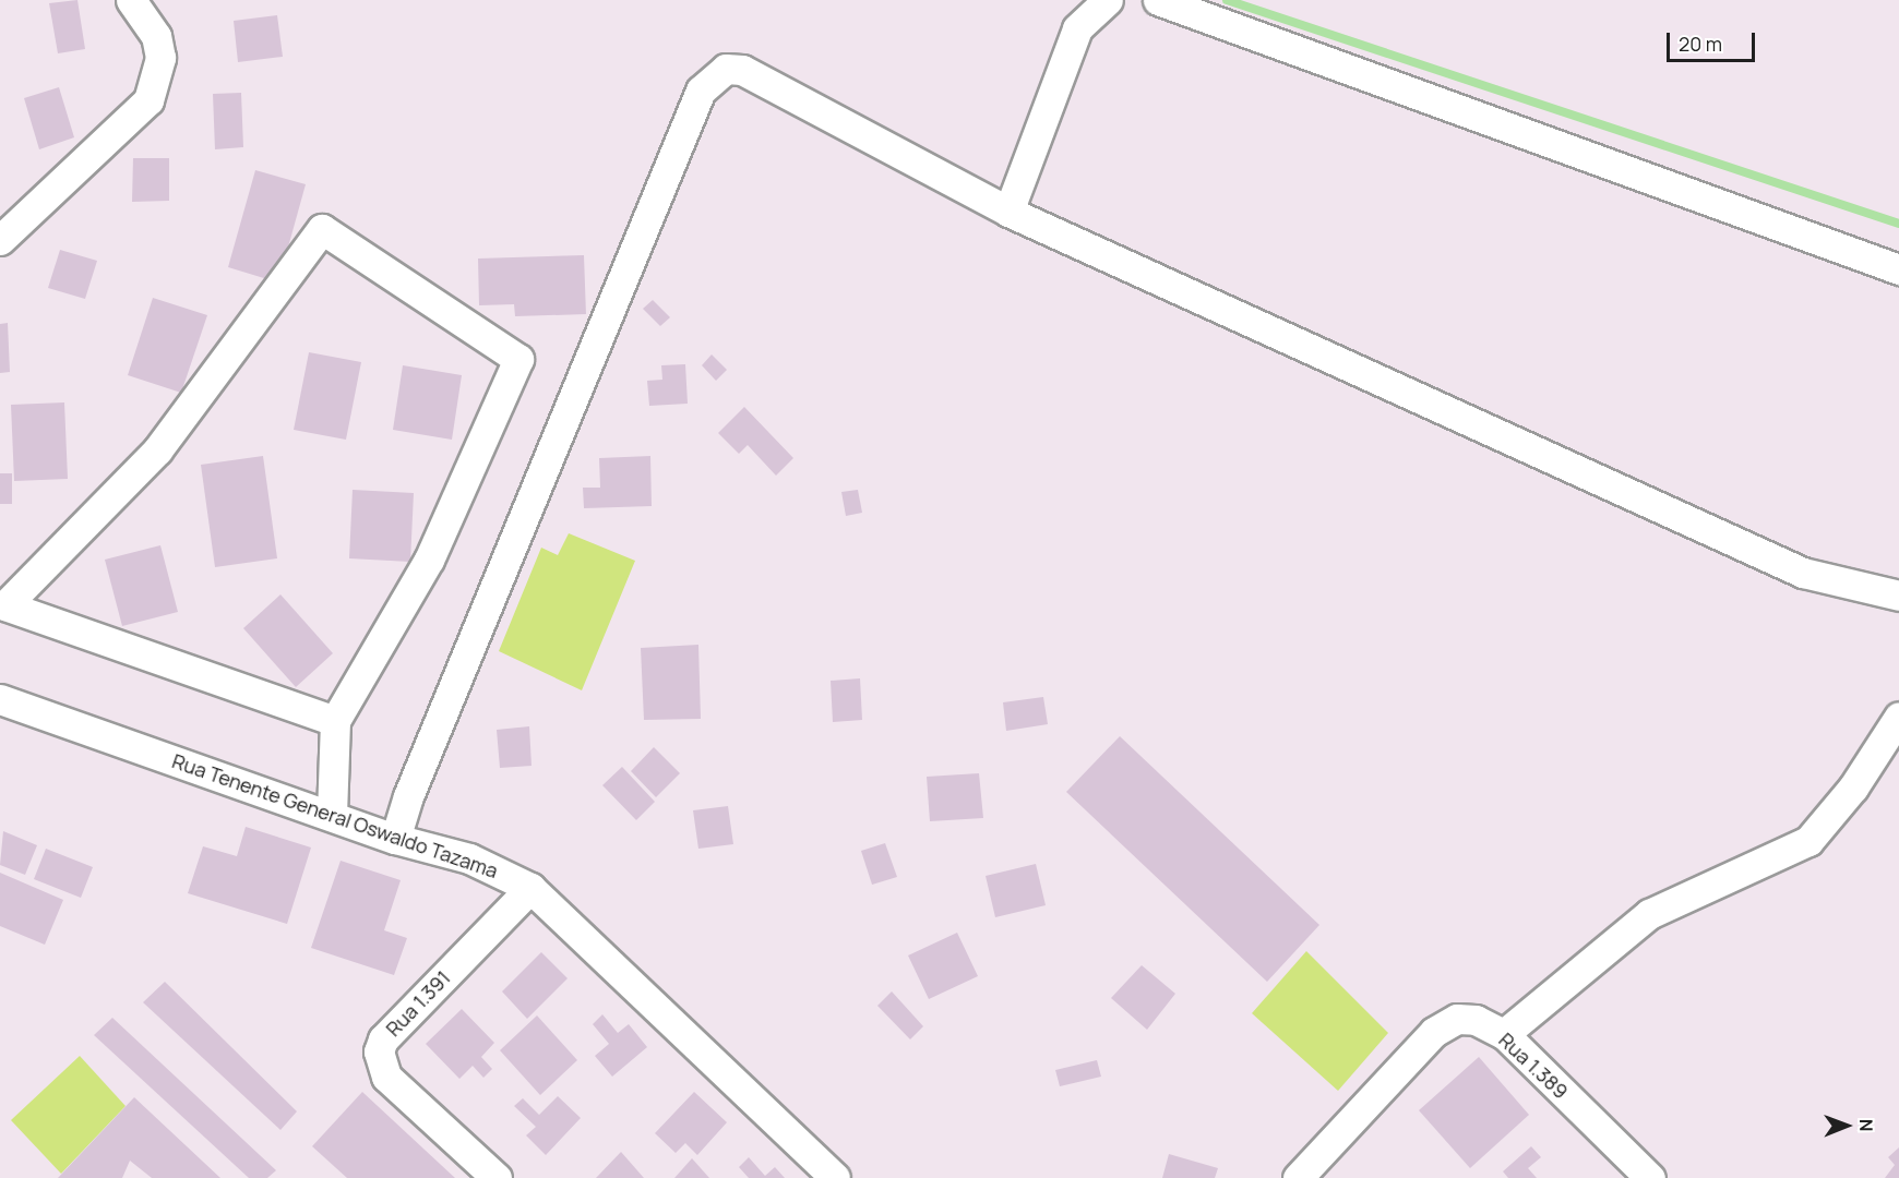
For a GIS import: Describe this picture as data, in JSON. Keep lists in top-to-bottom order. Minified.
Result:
{"streets":{"street":["Rua Tenente General Oswaldo Tazama","Rua 1.391","Rua 1.389"]},"crossings":[["Rua Tenente General Oswaldo Tazama","Rua 1.391"]],"scale_bar":"20 m","north":"right"}
